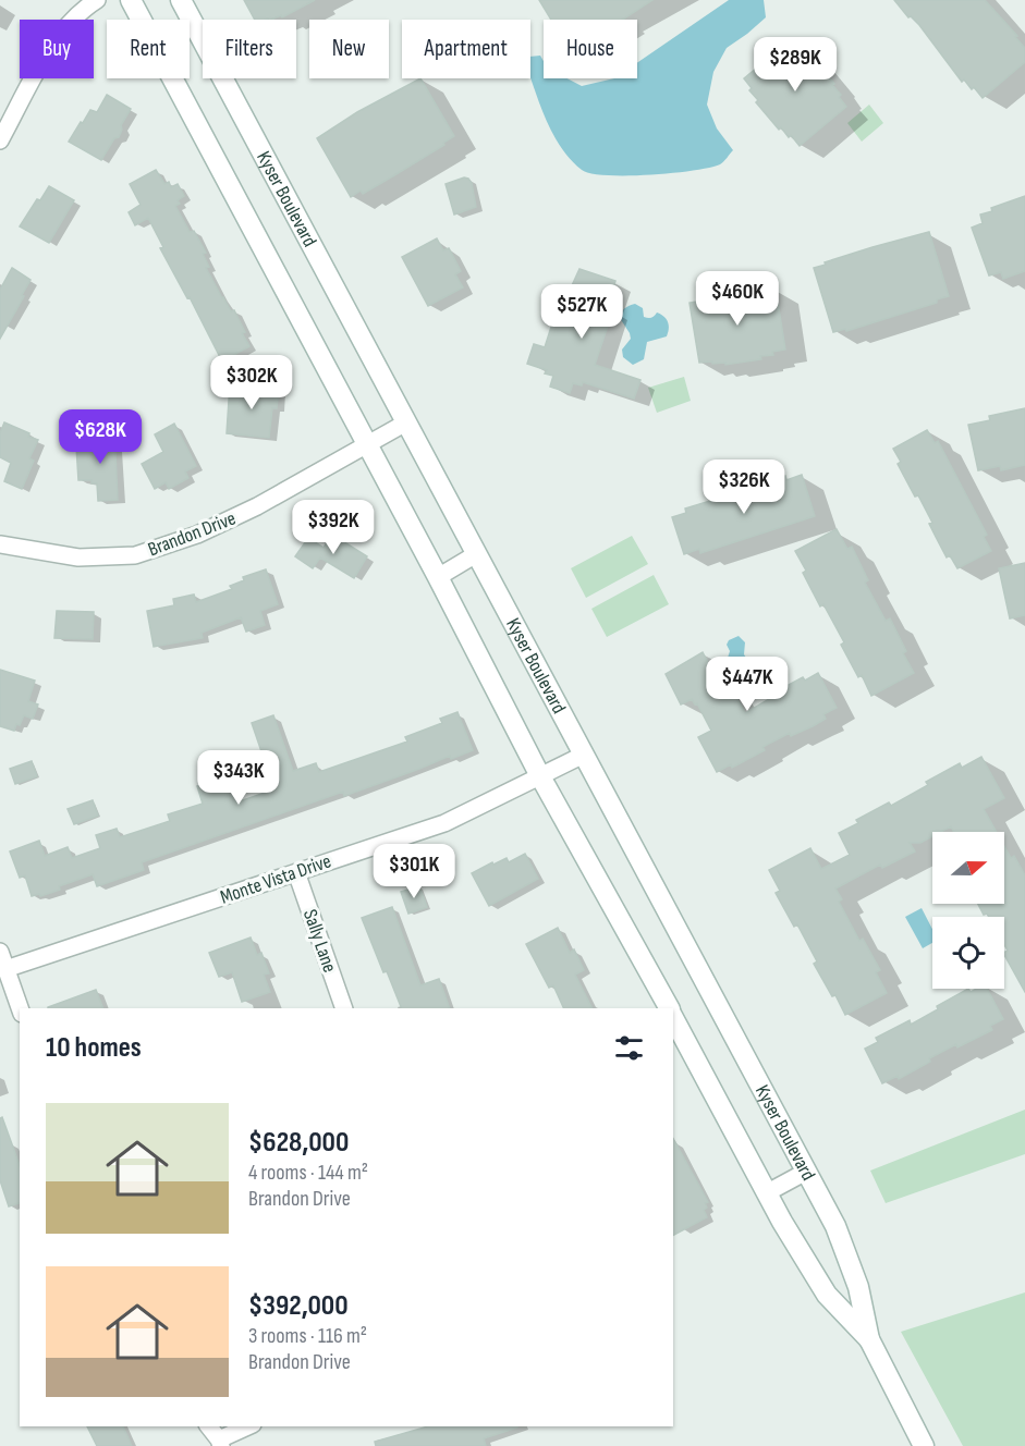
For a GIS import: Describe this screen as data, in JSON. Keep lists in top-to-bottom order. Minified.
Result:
{"streets":{"street":["Kyser Boulevard","Brandon Drive","Monte Vista Drive","Sally Lane"]},"crossings":[["Kyser Boulevard","Brandon Drive"],["Kyser Boulevard","Monte Vista Drive"],["Monte Vista Drive","Sally Lane"]],"north":"right","page":{"chip":["Buy","Rent","Filters","New","Apartment","House"],"price":["$289K","$460K","$527K","$302K","$628K","$326K","$392K","$447K","$343K","$301K"],"heading":"10 homes","list":[{"name":"$628,000","note":"4 rooms · 144 m² · Brandon Drive"},{"name":"$392,000","note":"3 rooms · 116 m² · Brandon Drive"}]}}
